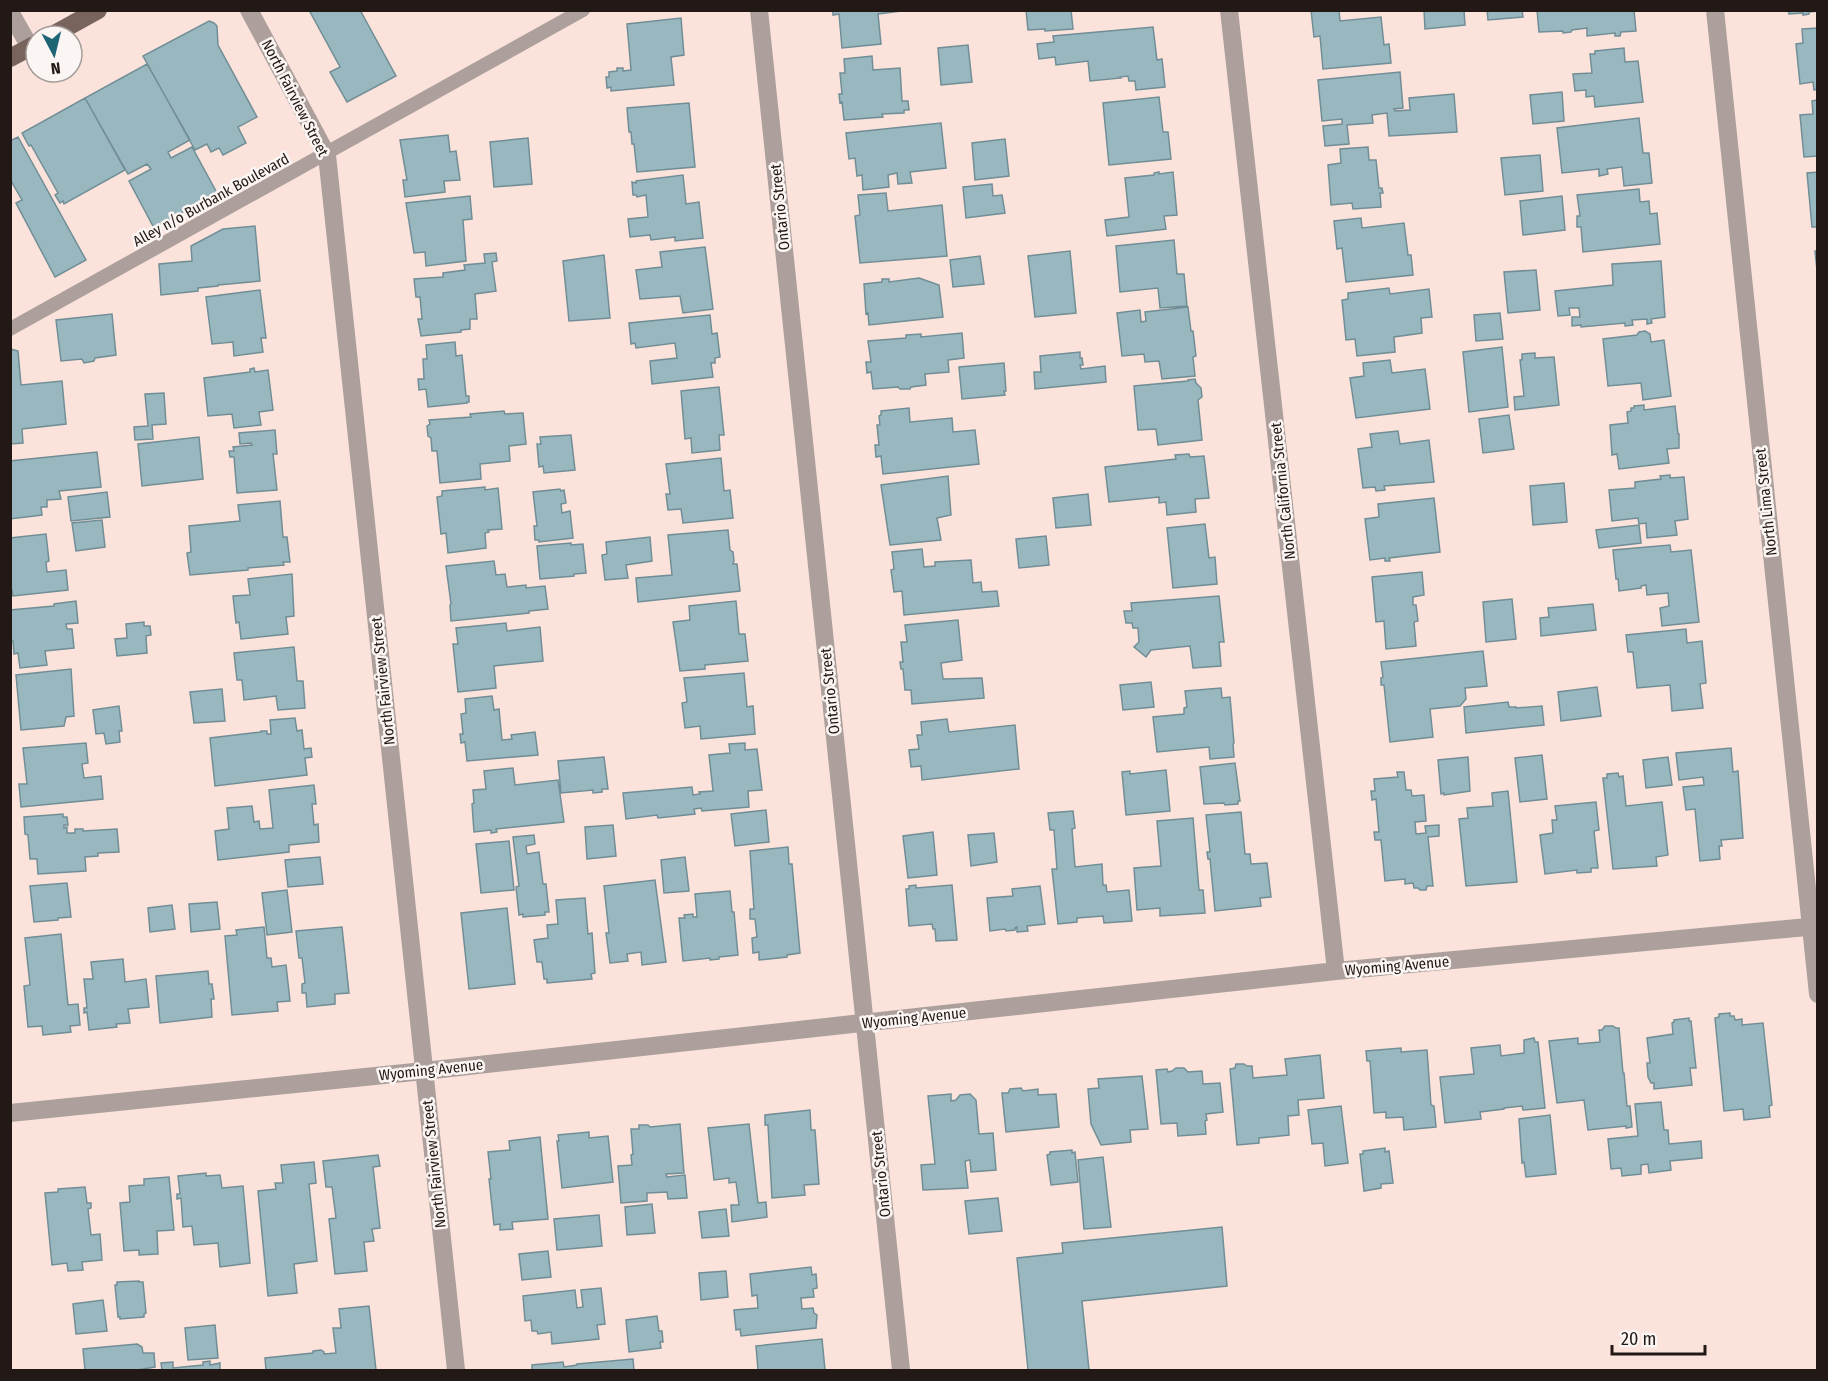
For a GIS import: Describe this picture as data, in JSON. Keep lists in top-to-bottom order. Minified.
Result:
{"streets":{"street":["North Fairview Street","Ontario Street","North California Street","North Lima Street","Wyoming Avenue"],"lane":["Alley n/o Burbank Boulevard"]},"crossings":[["North Fairview Street","Alley n/o Burbank Boulevard"],["North Fairview Street","Wyoming Avenue"],["Ontario Street","Wyoming Avenue"],["North California Street","Wyoming Avenue"],["North Lima Street","Wyoming Avenue"]],"scale_bar":"20 m","north":"bottom"}
